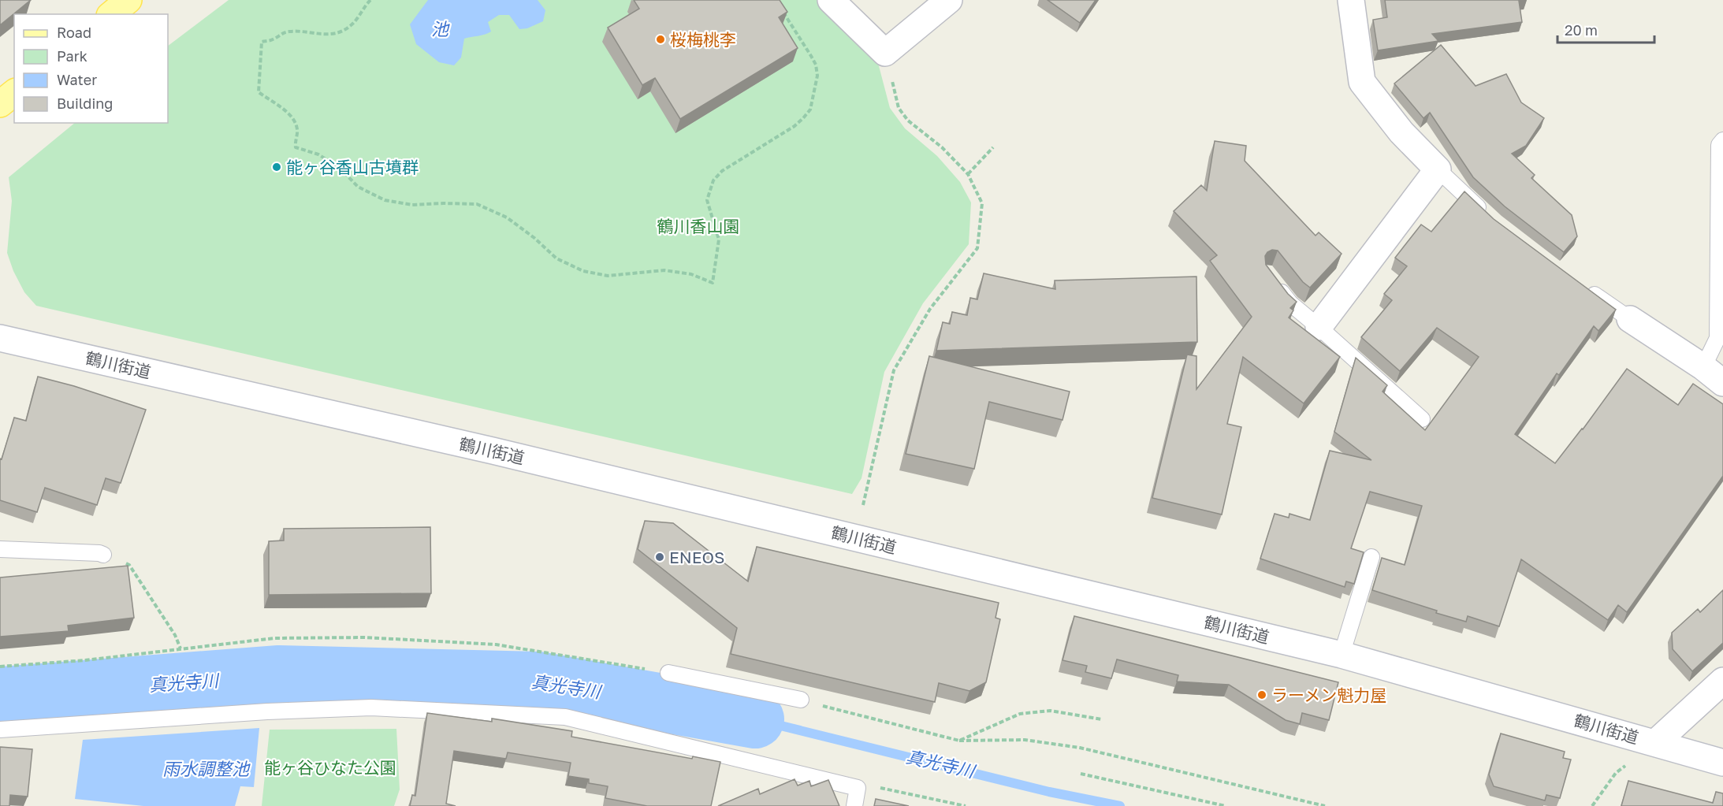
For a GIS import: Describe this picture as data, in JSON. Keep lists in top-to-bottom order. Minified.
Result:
{"streets":{"main road":["鶴川街道"]},"water":["池","真光寺川","雨水調整池"],"parks":["鶴川香山園","能ヶ谷ひなた公園"],"places":["桜梅桃李","能ヶ谷香山古墳群","ENEOS","ラーメン魁力屋"],"legend":["Road","Park","Water","Building"],"scale_bar":"20 m"}
